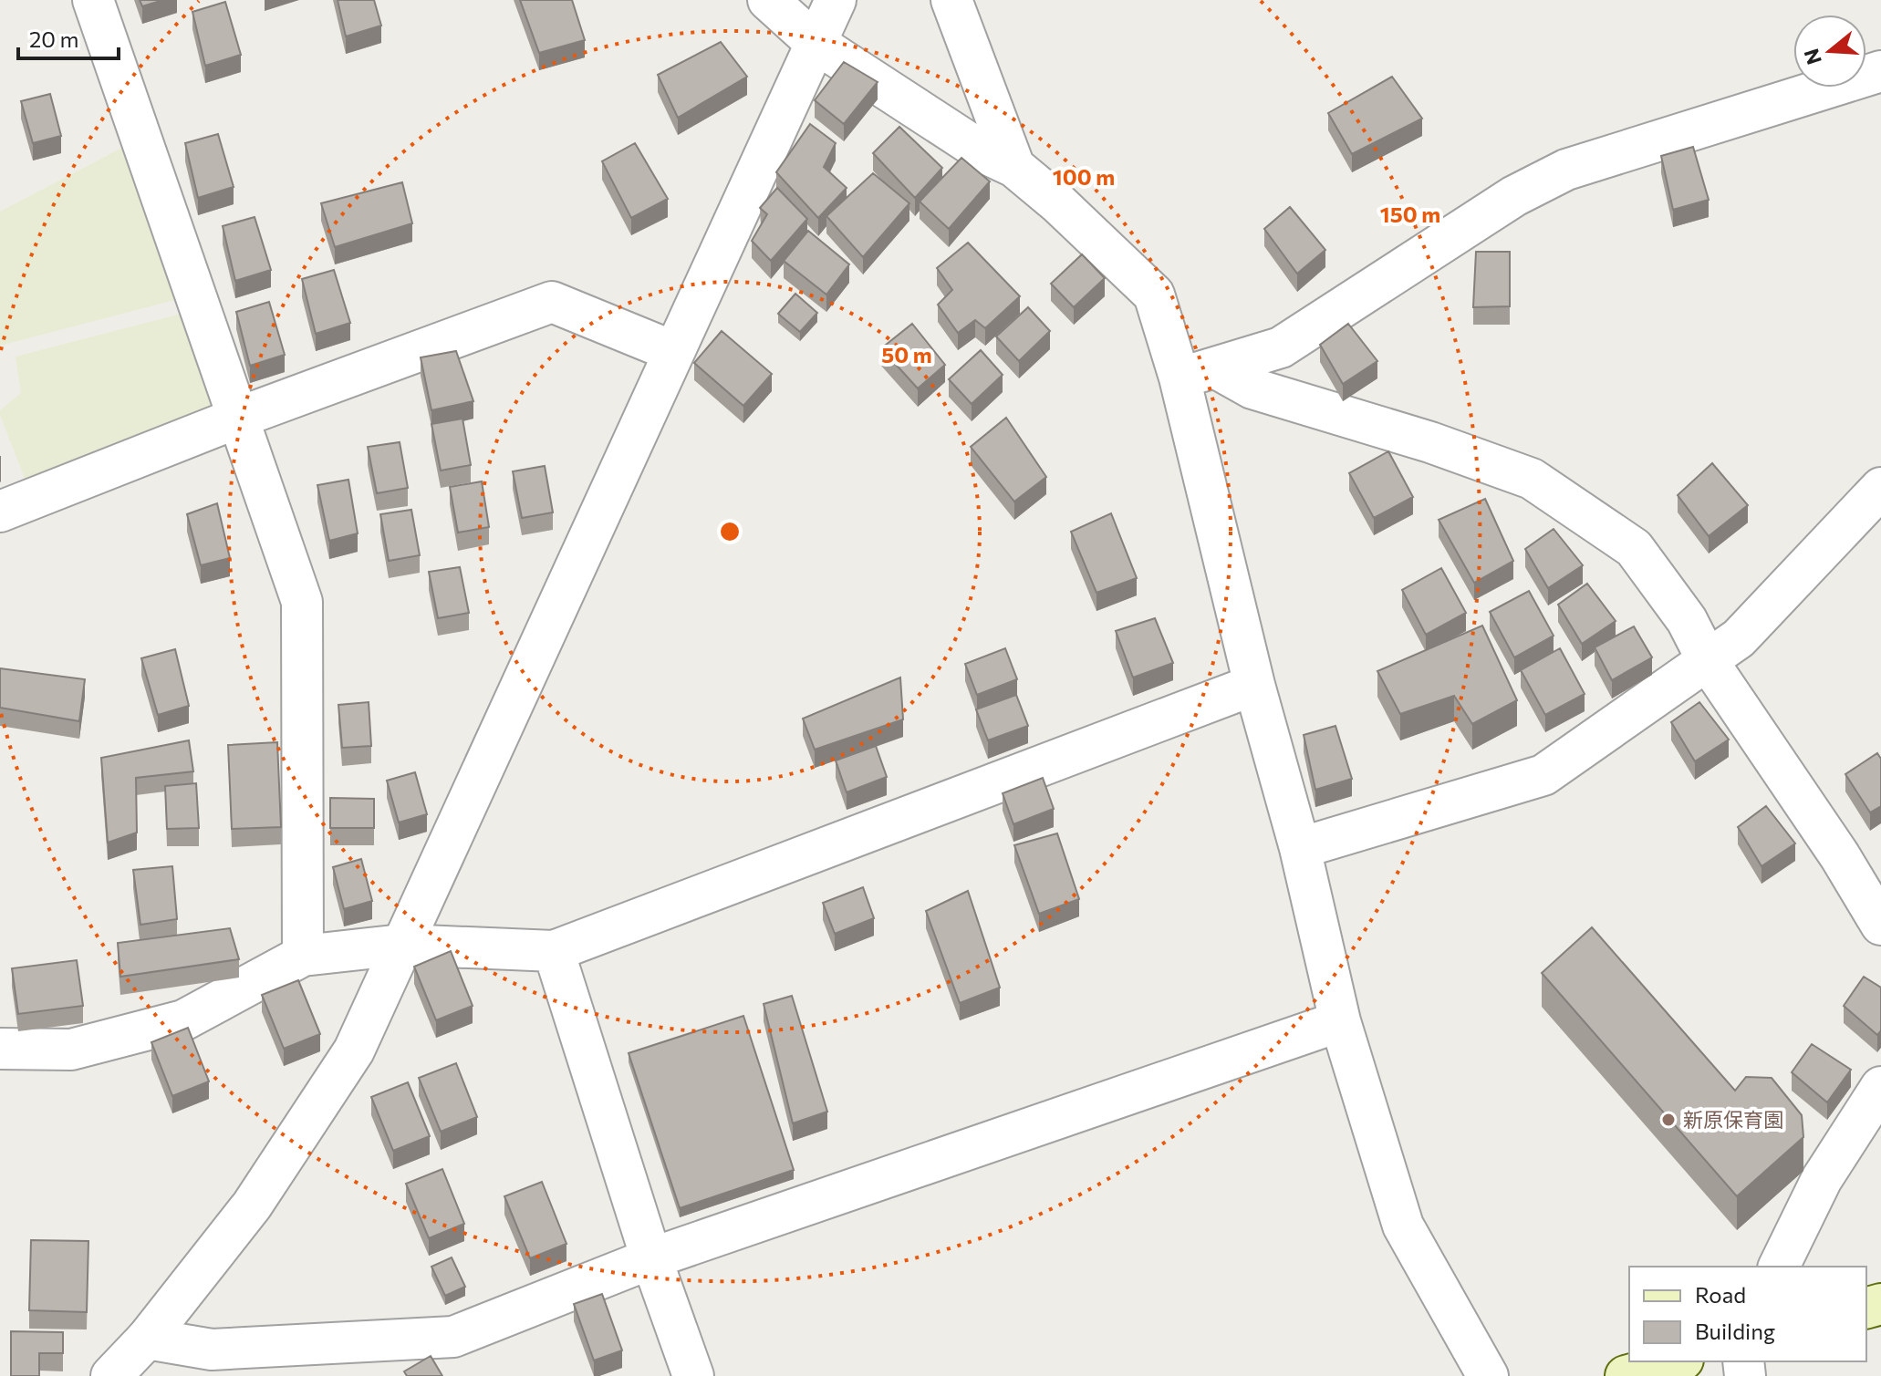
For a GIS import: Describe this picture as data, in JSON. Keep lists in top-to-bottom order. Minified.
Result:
{"places":["新原保育園"],"legend":["Road","Building"],"scale_bar":"20 m","north":"left","rings":["100 m","150 m","50 m"]}
